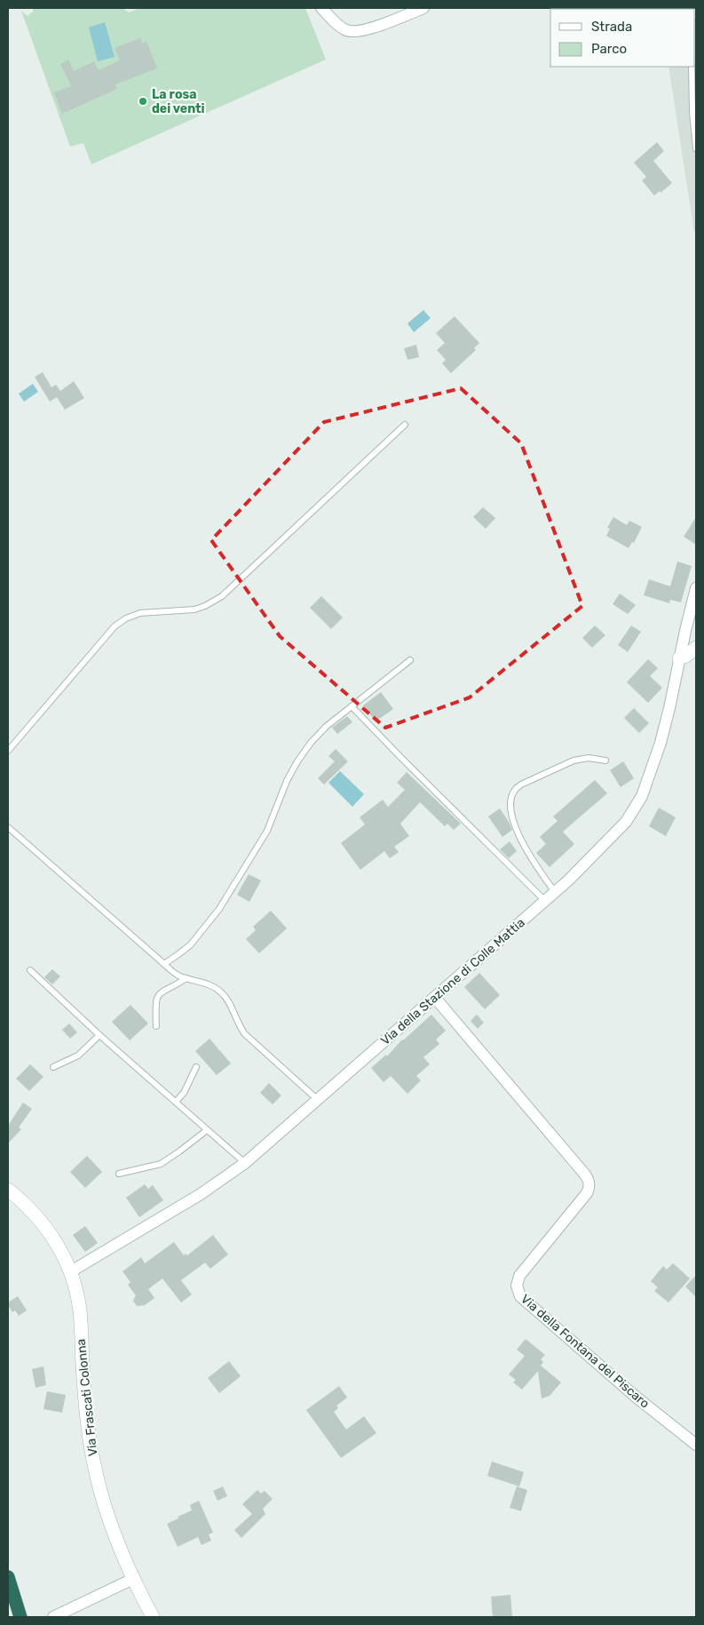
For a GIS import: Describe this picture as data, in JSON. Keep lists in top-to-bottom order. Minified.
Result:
{"streets":{"street":["Via della Stazione di Colle Mattia","Via della Fontana del Piscaro","Via Frascati Colonna"]},"crossings":[["Via della Stazione di Colle Mattia","Via della Fontana del Piscaro"],["Via della Stazione di Colle Mattia","Via Frascati Colonna"]],"places":["La rosa dei venti"],"legend":["Strada","Parco"]}
